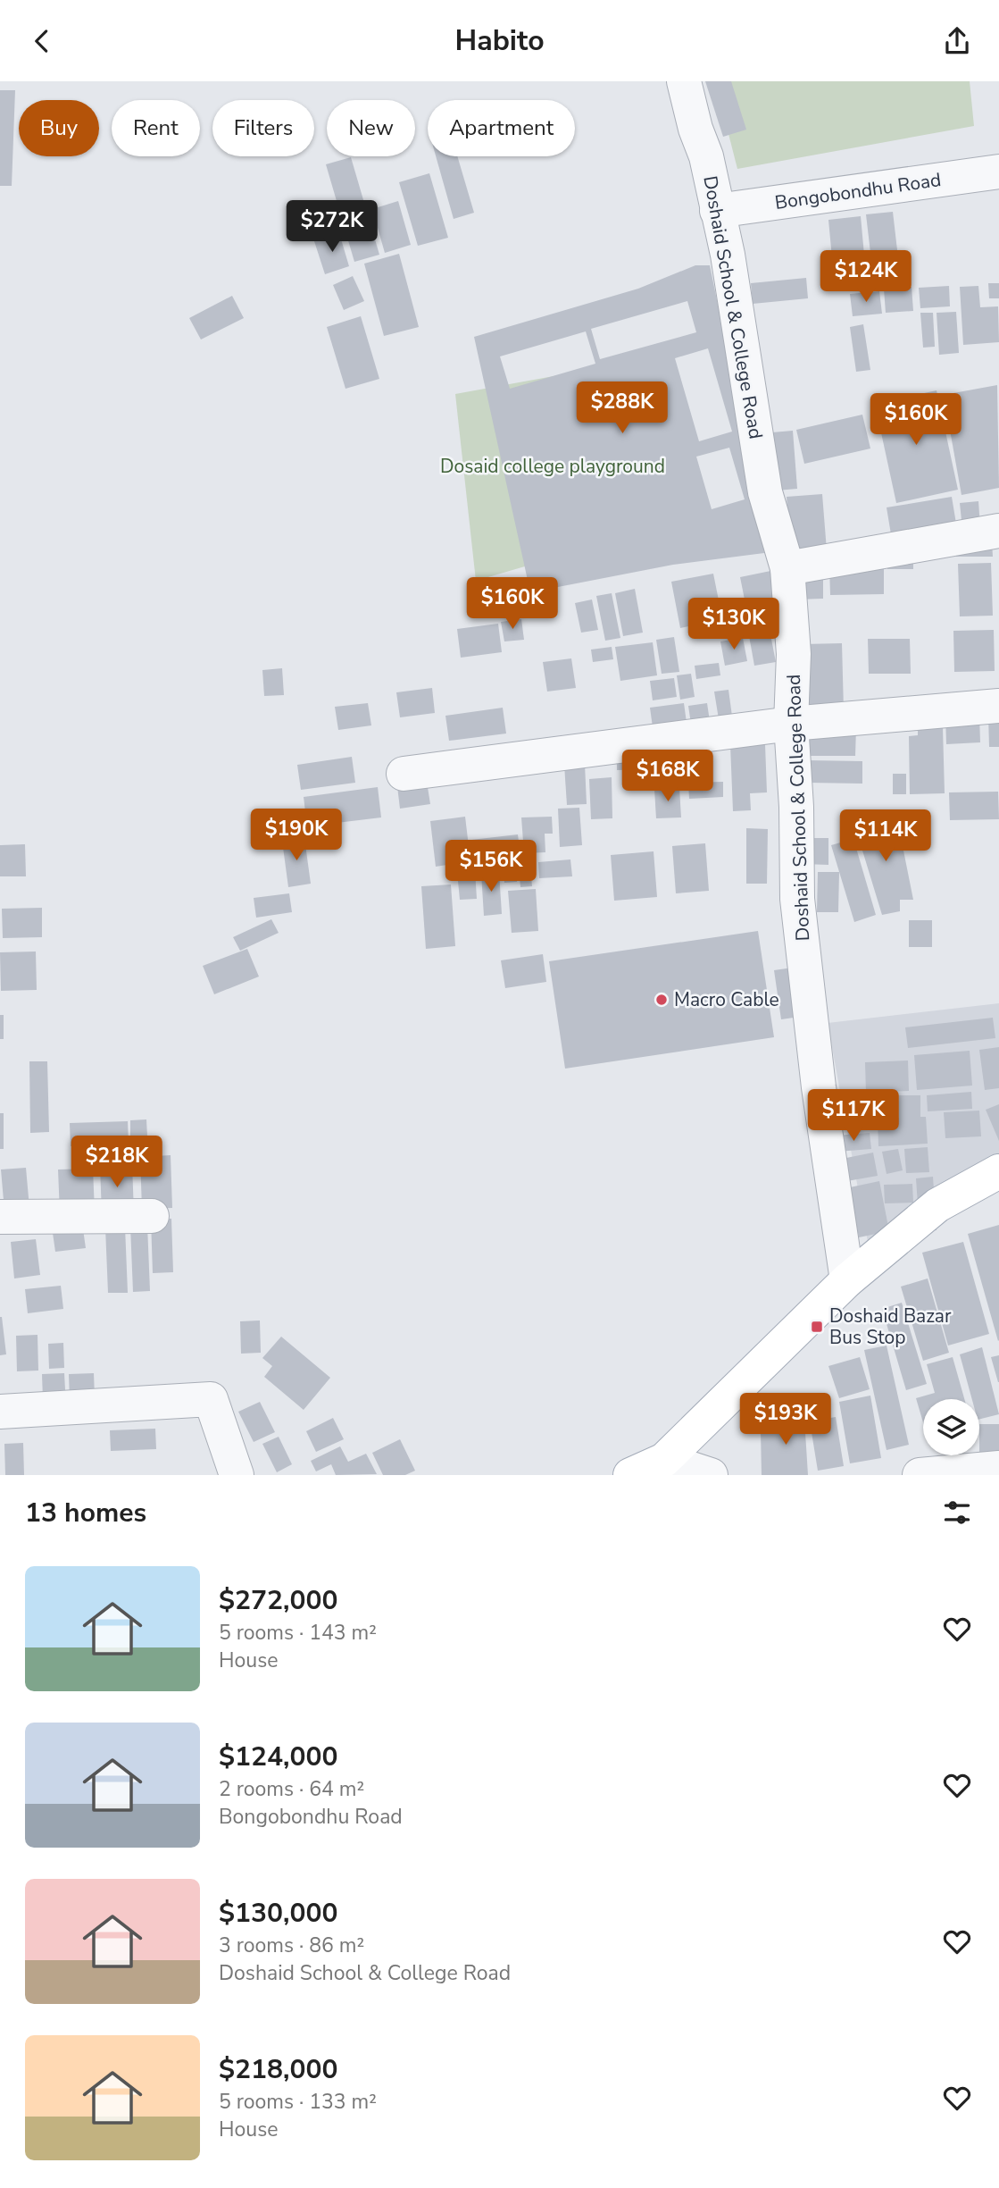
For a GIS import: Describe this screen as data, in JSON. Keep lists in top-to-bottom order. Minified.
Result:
{"streets":{"street":["Bongobondhu Road","Doshaid School & College Road"]},"crossings":[["Bongobondhu Road","Doshaid School & College Road"]],"parks":["Dosaid college playground"],"places":{"other":["Macro Cable"],"transit":["Doshaid Bazar Bus Stop"]},"page":{"header":"Habito","chip":["Buy","Rent","Filters","New","Apartment"],"price":["$272K","$124K","$288K","$160K","$160K","$130K","$168K","$190K","$114K","$156K","$117K","$218K","$193K"],"heading":"13 homes","list":[{"name":"$272,000","note":"5 rooms · 143 m² · House"},{"name":"$124,000","note":"2 rooms · 64 m² · Bongobondhu Road"},{"name":"$130,000","note":"3 rooms · 86 m² · Doshaid School & College Road"},{"name":"$218,000","note":"5 rooms · 133 m² · House"}]}}
